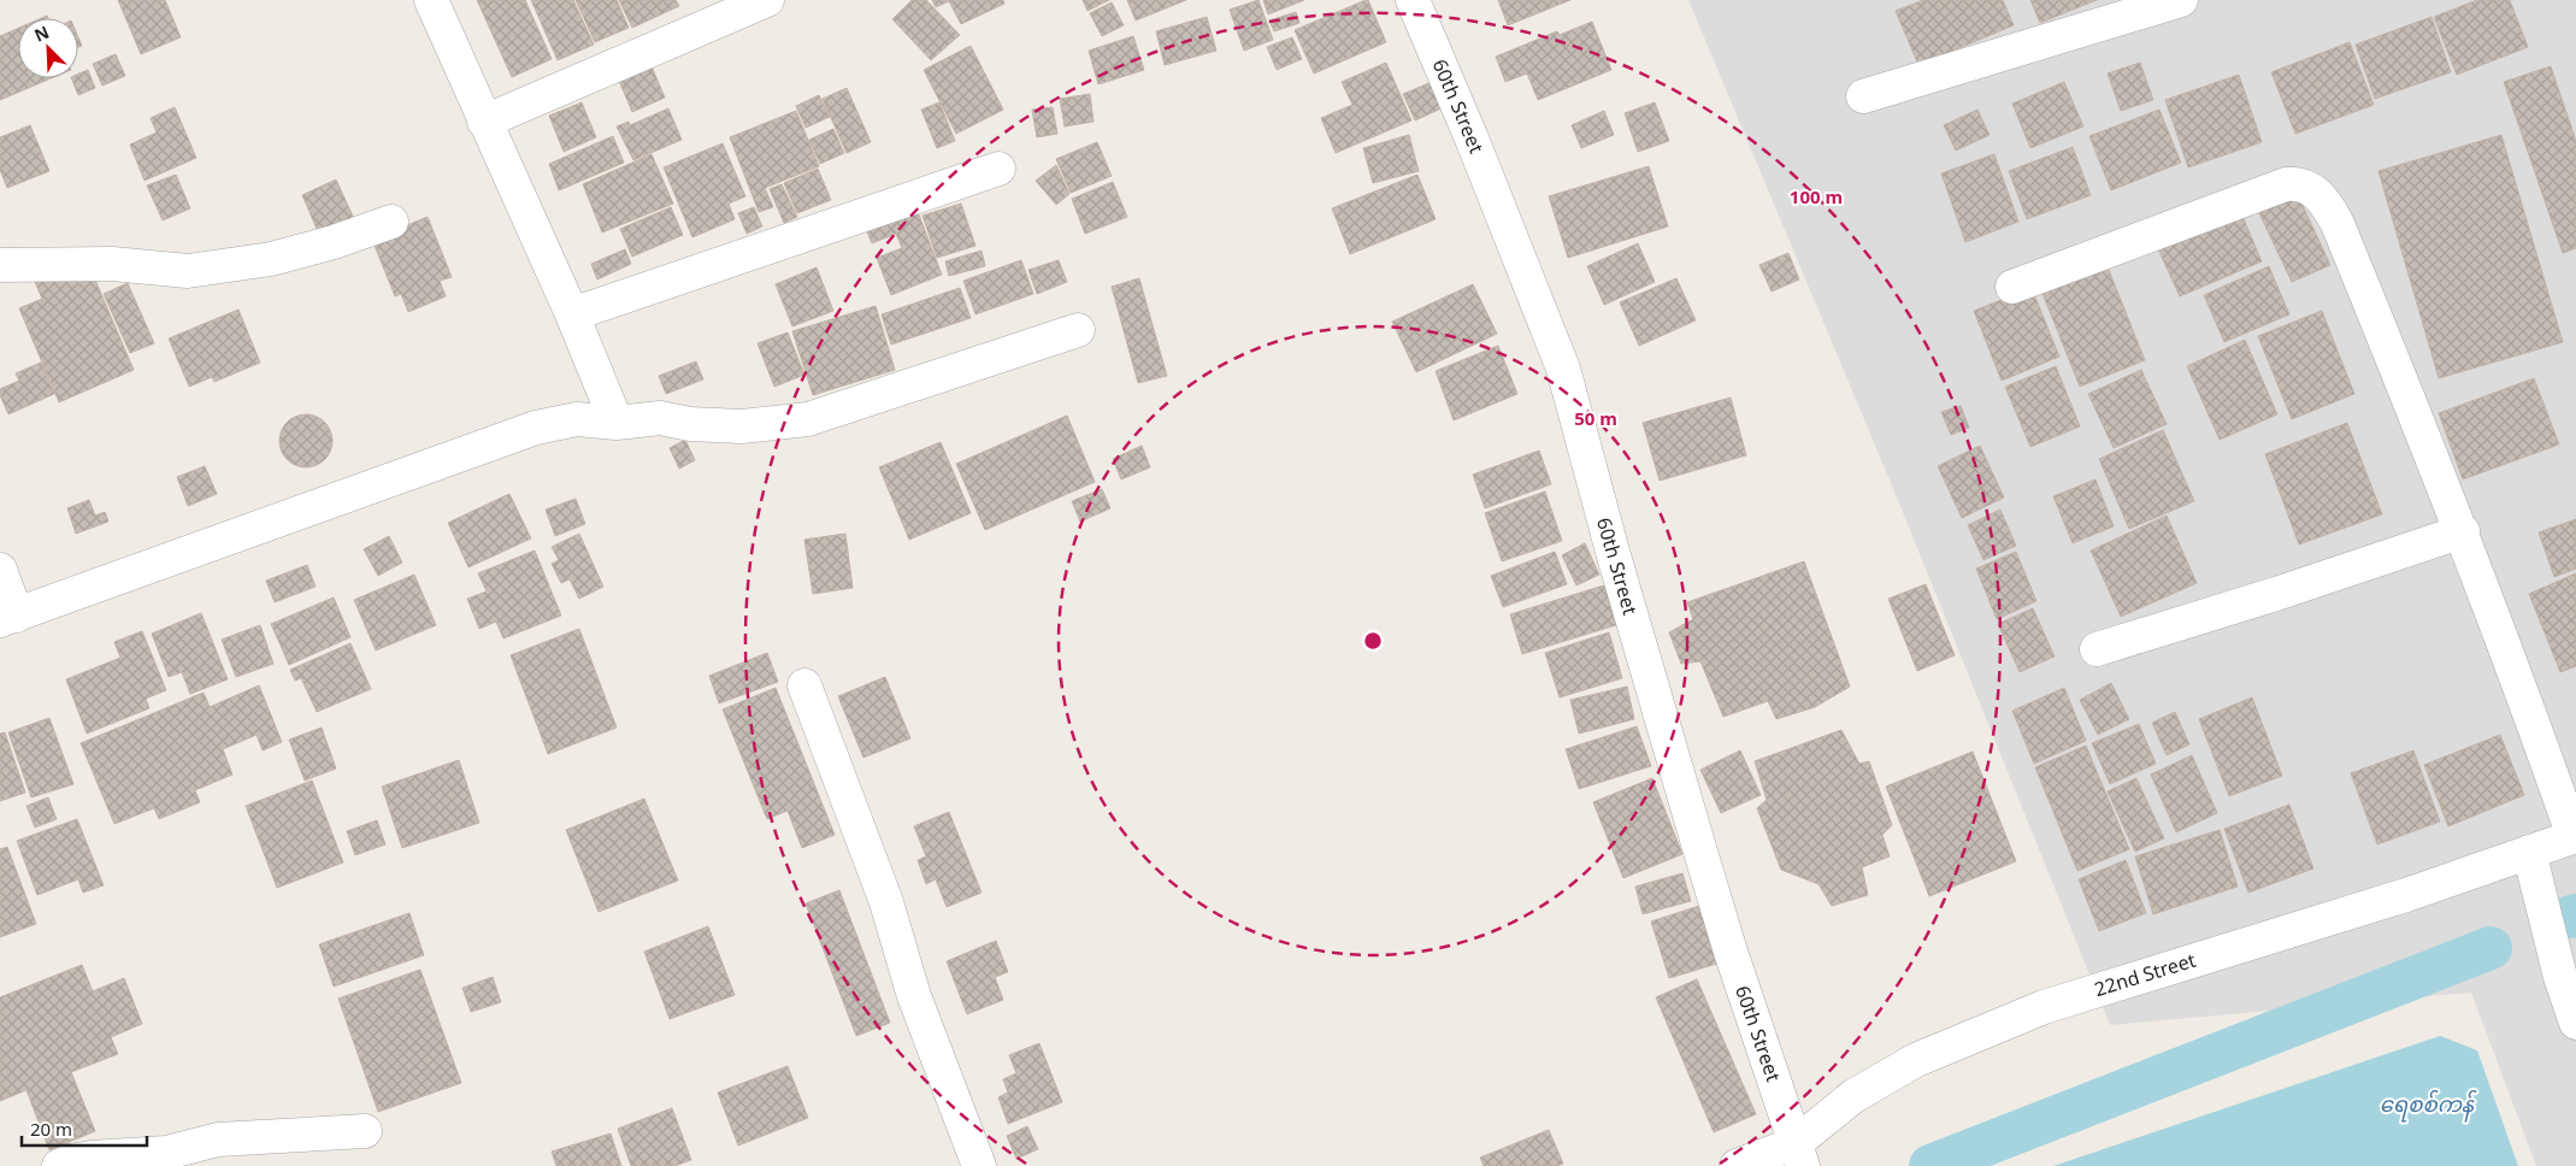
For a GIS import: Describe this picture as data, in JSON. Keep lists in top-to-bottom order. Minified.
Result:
{"streets":{"street":["60th Street","22nd Street"]},"crossings":[["60th Street","22nd Street"]],"water":["ရေစစ်ကန်"],"scale_bar":"20 m","north":"top left","rings":["100 m","50 m"]}
